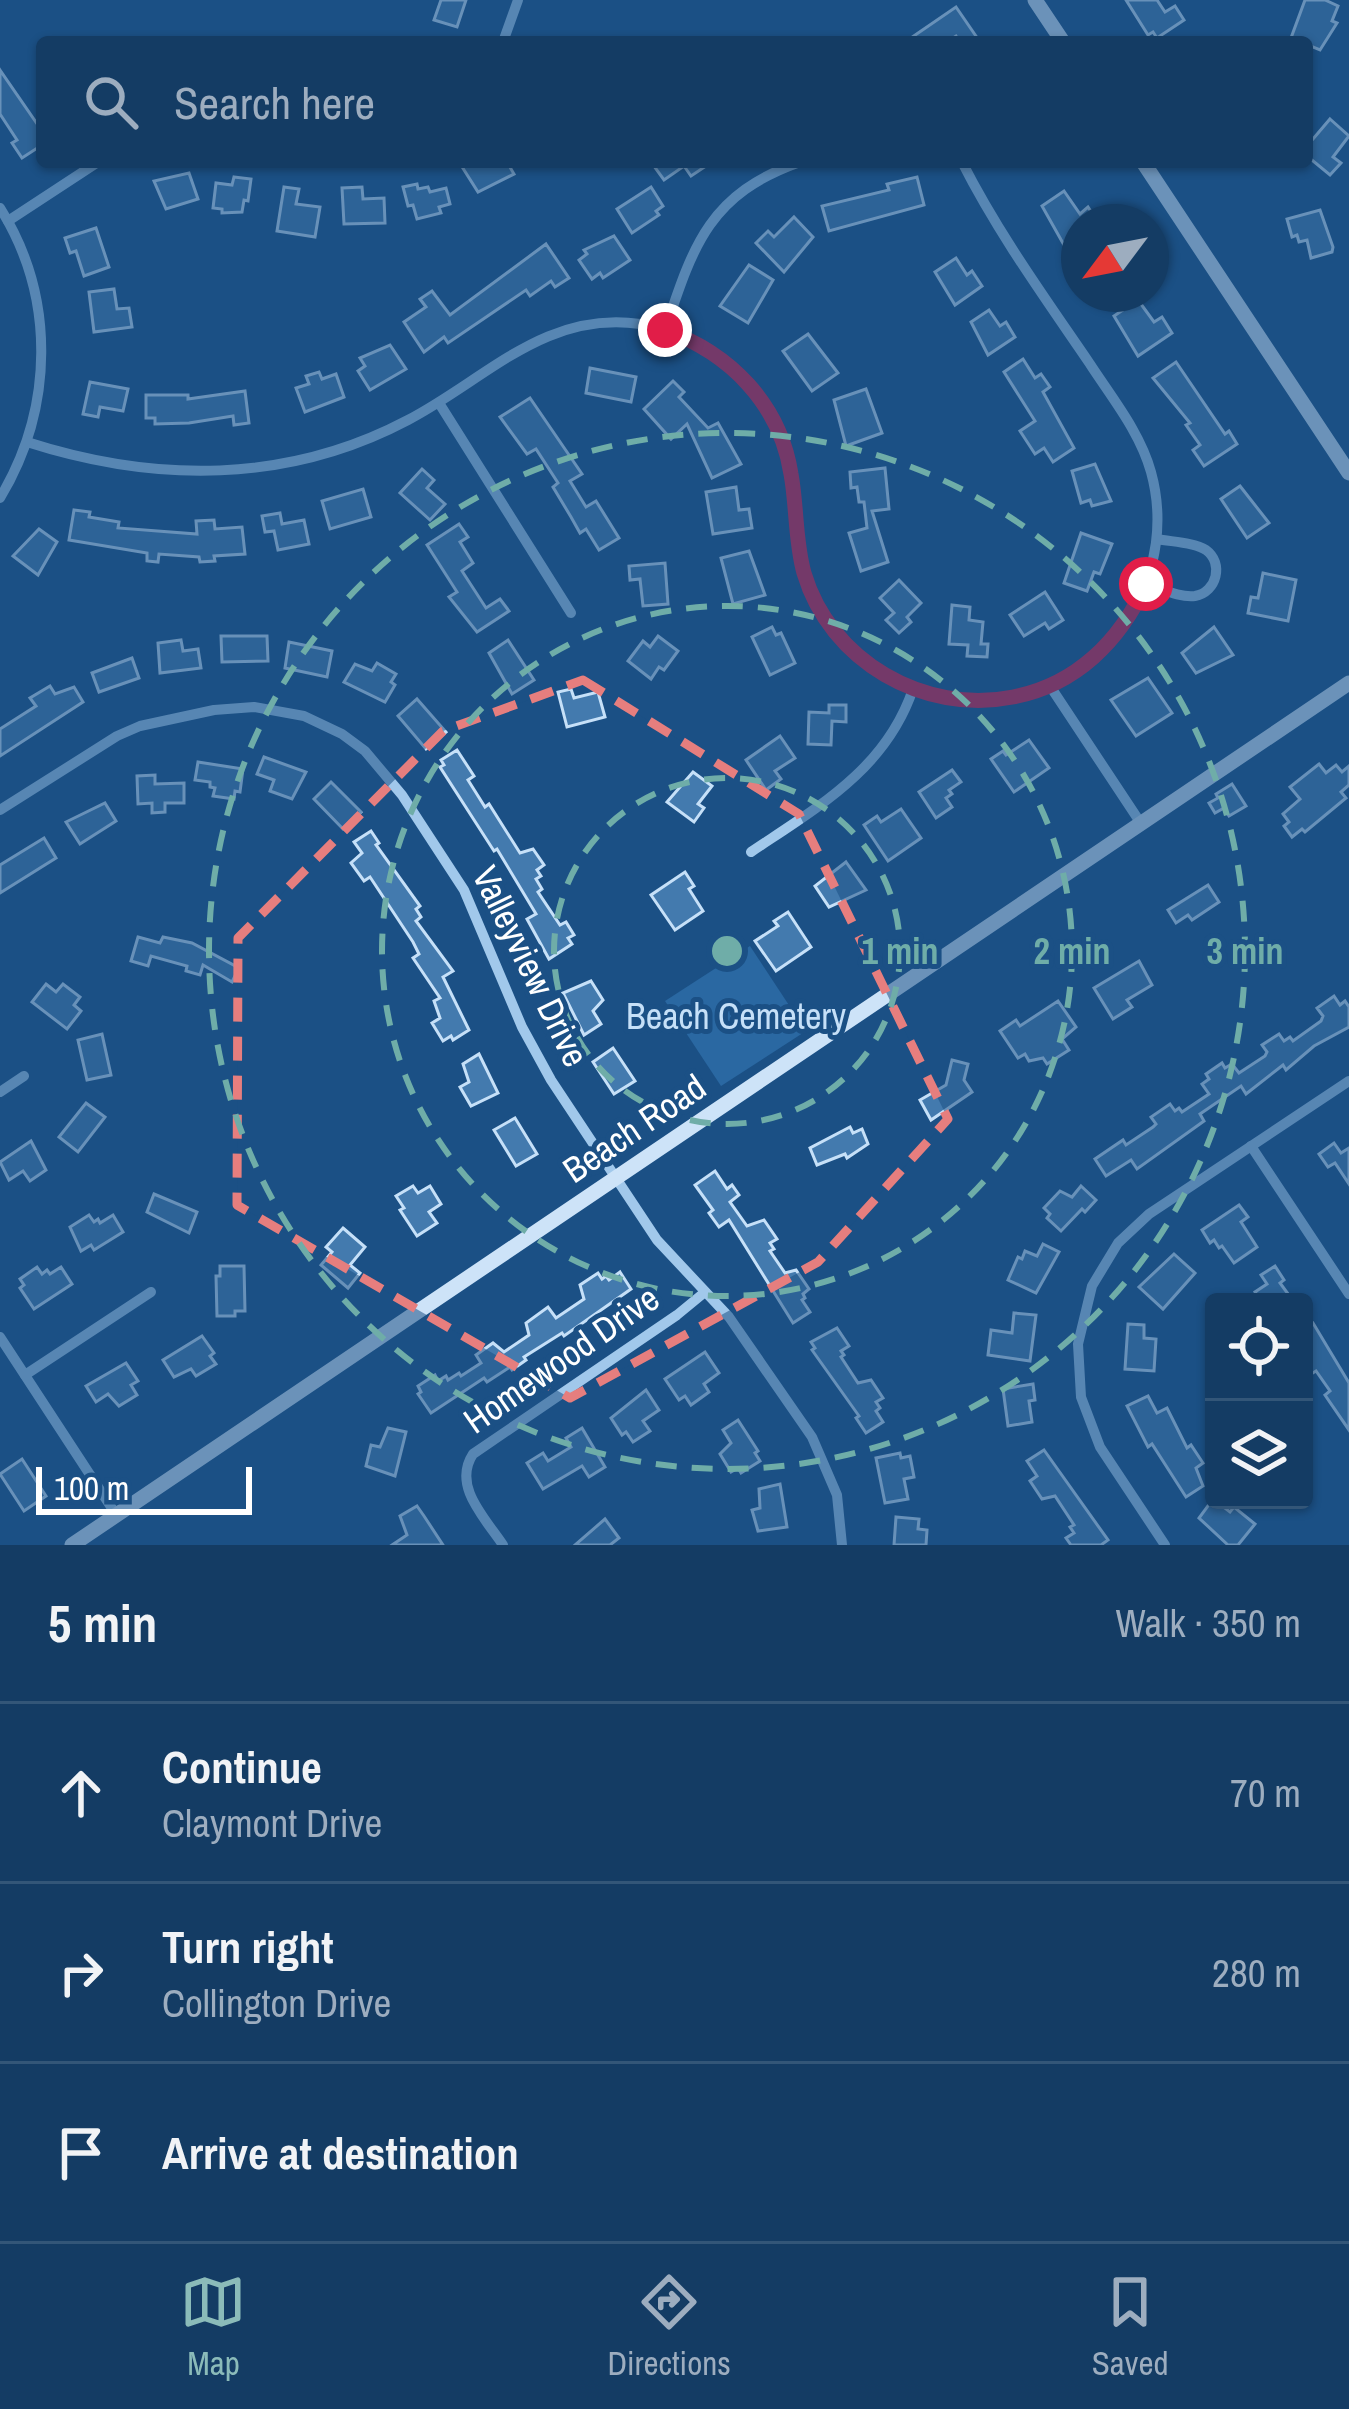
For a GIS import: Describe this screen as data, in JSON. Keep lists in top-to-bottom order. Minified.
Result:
{"streets":{"street":["Valleyview Drive","Beach Road","Homewood Drive"]},"crossings":[["Valleyview Drive","Beach Road"],["Valleyview Drive","Homewood Drive"]],"parks":["Beach Cemetery"],"scale_bar":"100 m","north":"bottom left","page":{"search":"Search here","scale":"100 m","heading":["5 min","Walk · 350 m"],"list":[["Continue","Claymont Drive","70 m"],["Turn right","Collington Drive","280 m"],"Arrive at destination"],"nav":["Map","Directions","Saved"]},"rings":["1 min","2 min","3 min"]}
